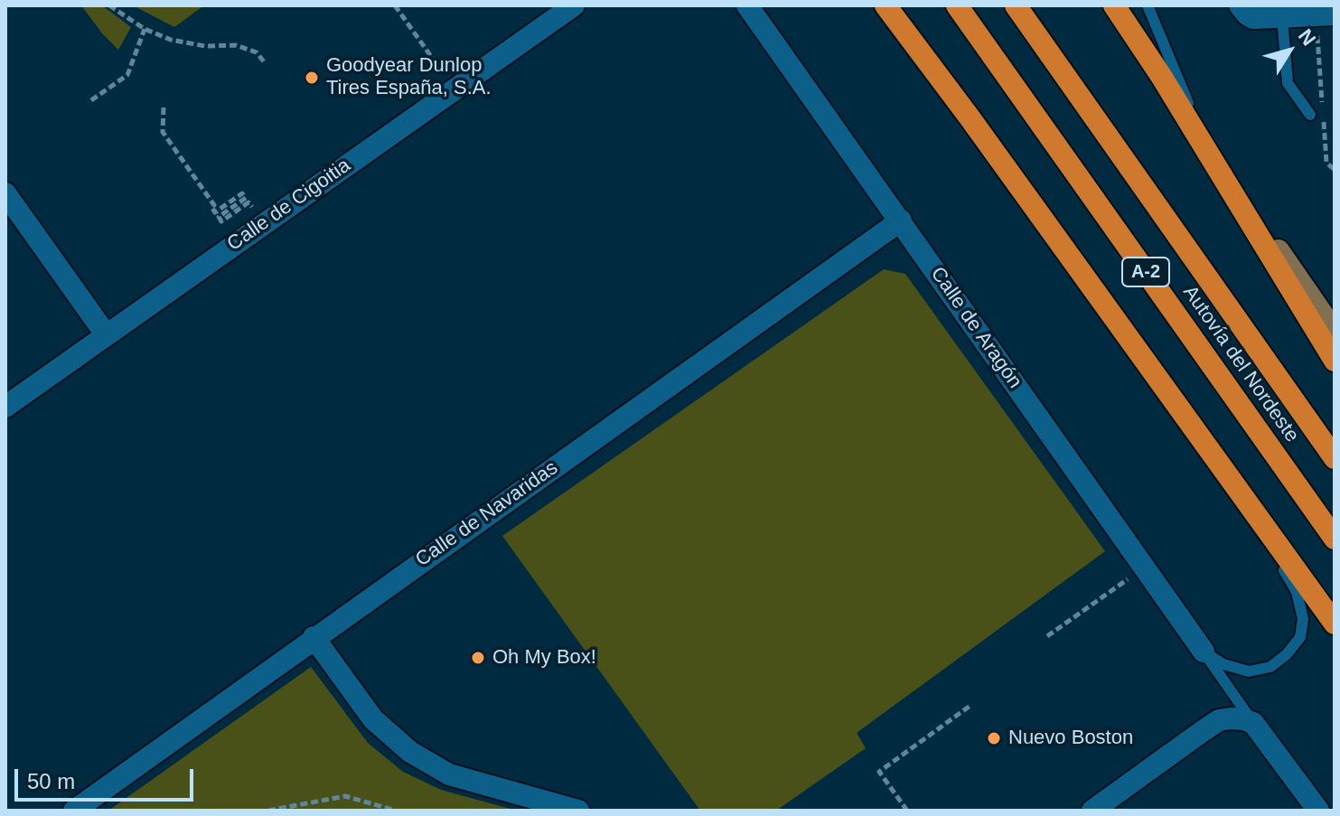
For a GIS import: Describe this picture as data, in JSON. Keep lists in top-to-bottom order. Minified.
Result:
{"streets":{"highway":["A-2","Autovía del Nordeste"],"street":["Calle de Cigoitia","Calle de Aragón","Calle de Navaridas"]},"crossings":[["Calle de Aragón","Calle de Navaridas"]],"places":["Goodyear Dunlop Tires España, S.A.","Oh My Box!","Nuevo Boston"],"scale_bar":"50 m","north":"top right"}
